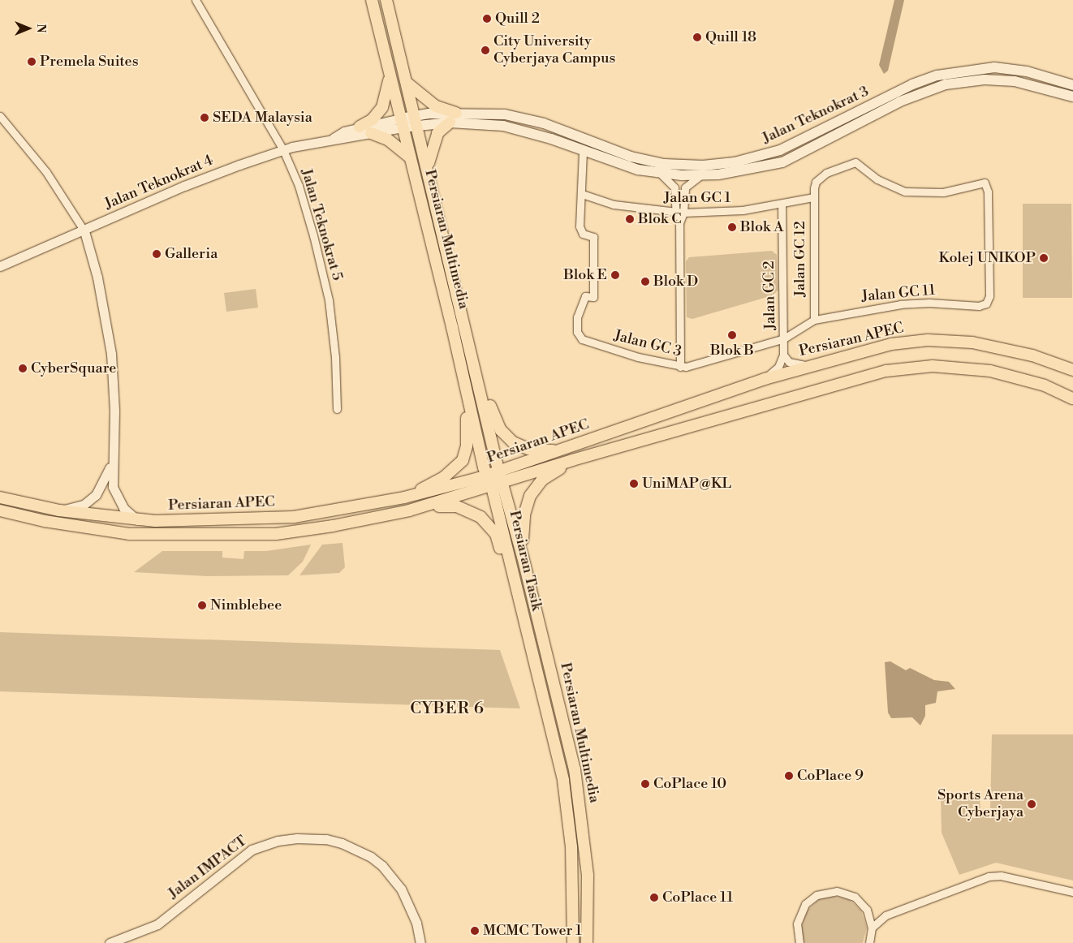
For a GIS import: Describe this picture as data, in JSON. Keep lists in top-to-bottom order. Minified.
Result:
{"streets":{"main road":["Jalan Teknokrat 3","Jalan Teknokrat 4","Persiaran Multimedia","Persiaran APEC","Persiaran Tasik"],"street":["Jalan GC 1","Jalan Teknokrat 5","Jalan GC 12","Jalan GC 11","Jalan GC 2","Jalan GC 3","Jalan IMPACT"]},"crossings":[["Jalan Teknokrat 3","Jalan Teknokrat 4"],["Jalan Teknokrat 3","Persiaran Multimedia"],["Jalan Teknokrat 4","Jalan Teknokrat 5"],["Jalan Teknokrat 4","Persiaran Multimedia"],["Jalan GC 1","Jalan GC 12"],["Jalan GC 1","Jalan GC 2"],["Jalan GC 1","Jalan GC 3"],["Persiaran Multimedia","Persiaran APEC"],["Persiaran Multimedia","Persiaran Tasik"],["Jalan GC 12","Jalan GC 11"],["Jalan GC 12","Jalan GC 3"],["Jalan GC 11","Jalan GC 3"],["Jalan GC 2","Persiaran APEC"],["Jalan GC 2","Jalan GC 3"],["Persiaran APEC","Persiaran Tasik"]],"districts":["CYBER 6"],"places":["Quill 2","Quill 18","City University Cyberjaya Campus","Premela Suites","SEDA Malaysia","Blok C","Blok A","Galleria","Kolej UNIKOP","Blok E","Blok D","Blok B","CyberSquare","UniMAP@KL","Nimblebee","CoPlace 9","CoPlace 10","Sports Arena Cyberjaya","CoPlace 11","MCMC Tower 1"],"north":"right"}
